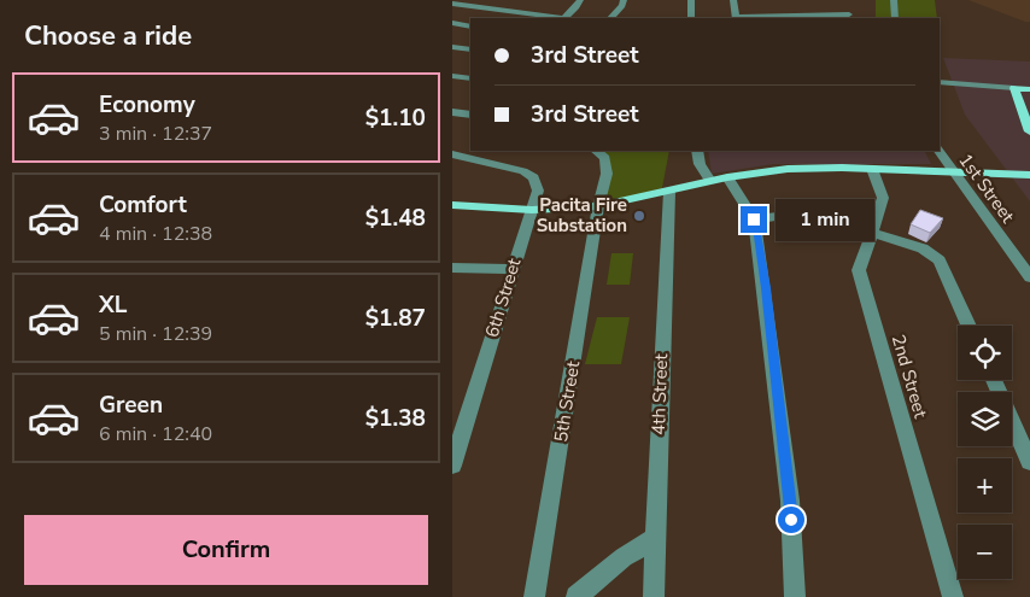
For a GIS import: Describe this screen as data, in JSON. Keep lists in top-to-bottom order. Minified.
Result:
{"streets":{"street":["1st Street","6th Street","2nd Street","4th Street","5th Street"]},"places":["Pacita Fire Substation"],"page":{"heading":"Choose a ride","banner":["3rd Street","3rd Street"],"list":[{"name":"Economy","note":"3 min · 12:37","value":"$1.10"},{"name":"Comfort","note":"4 min · 12:38","value":"$1.48"},{"name":"XL","note":"5 min · 12:39","value":"$1.87"},{"name":"Green","note":"6 min · 12:40","value":"$1.38"}],"bubble":"1 min","map_buttons":["+","−"],"buttons":"Confirm"}}
